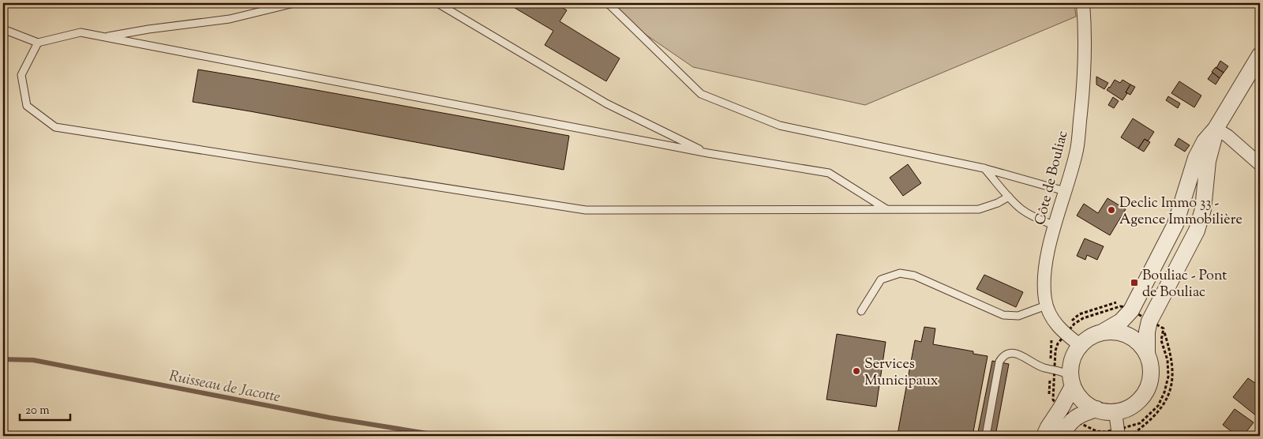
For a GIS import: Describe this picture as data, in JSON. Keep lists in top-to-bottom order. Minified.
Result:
{"streets":{"street":["Côte de Bouliac"]},"water":["Ruisseau de Jacotte"],"places":{"other":["Declic Immo 33 - Agence Immobilière","Services Municipaux"],"transit":["Bouliac - Pont de Bouliac"]},"scale_bar":"20 m"}
